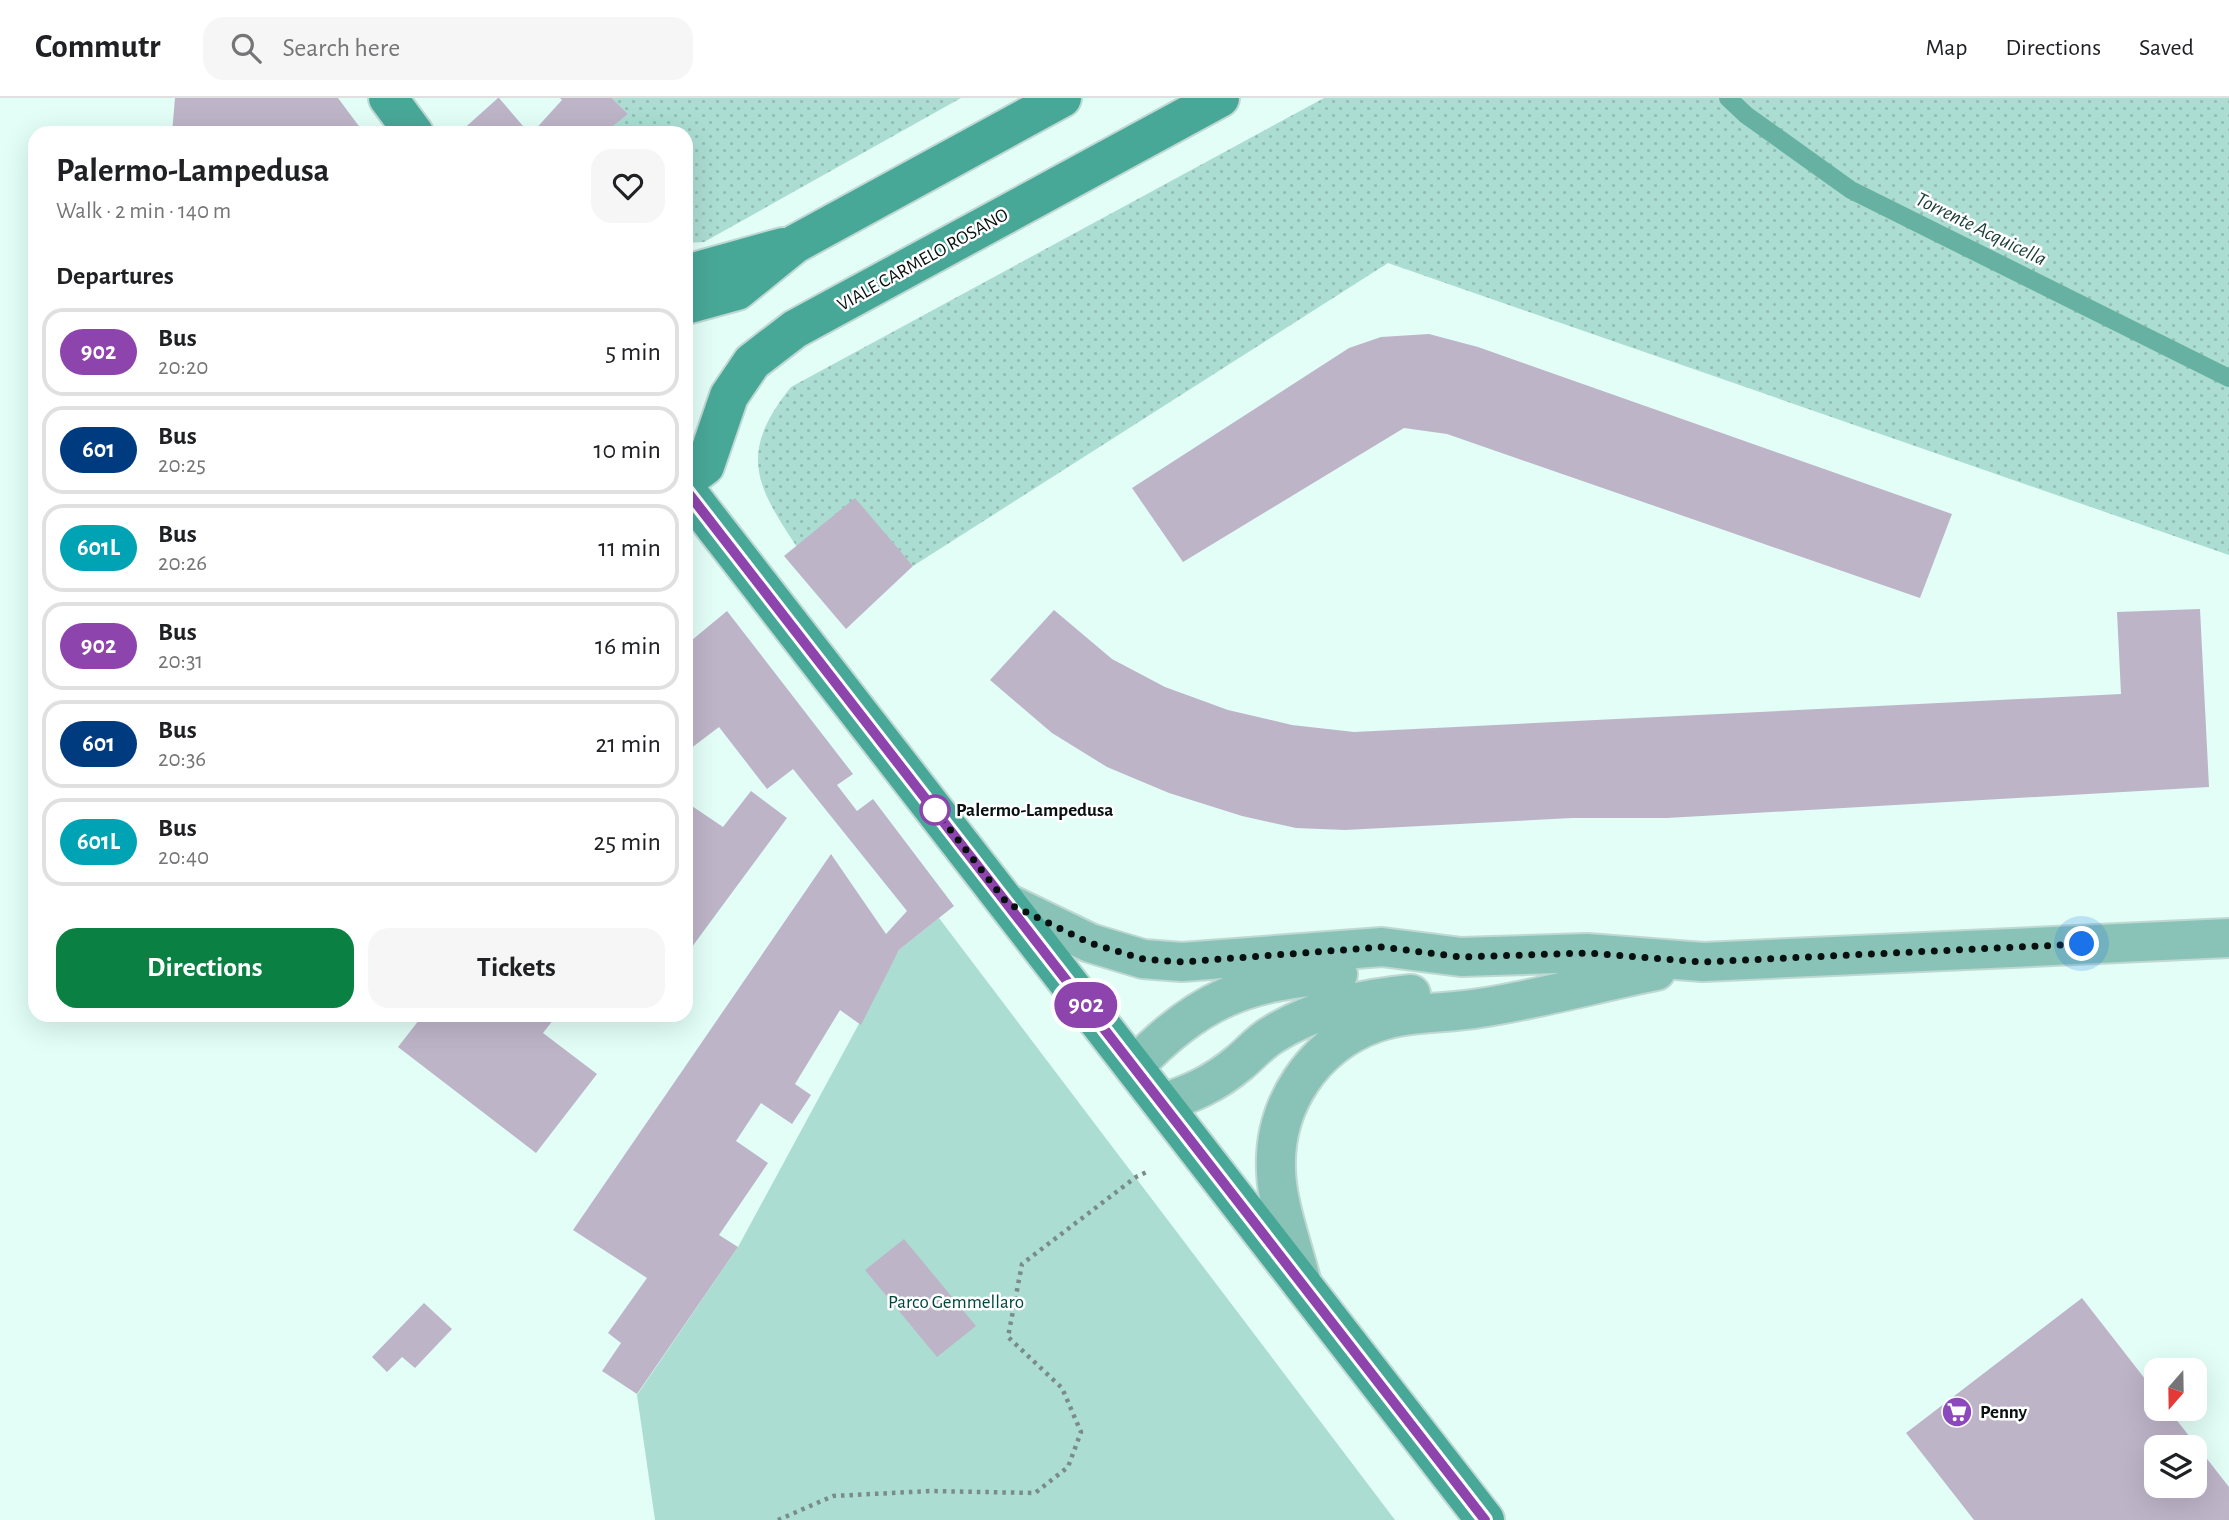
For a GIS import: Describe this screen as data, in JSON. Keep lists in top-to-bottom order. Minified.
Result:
{"streets":{"main road":["VIALE CARMELO ROSANO"]},"water":["Torrente Acquicella"],"parks":["Parco Gemmellaro"],"places":{"other":["Palermo-Lampedusa"],"supermarket":["Penny"]},"lines":["bus line 902"],"north":"bottom","page":{"header":"Commutr","search":"Search here","nav":["Map","Directions","Saved"],"on_map":"902","heading":[["Palermo-Lampedusa","Walk · 2 min · 140 m"],"Departures"],"list":[{"mark":"902","name":"Bus","note":"20:20","value":"5 min"},{"mark":"601","name":"Bus","note":"20:25","value":"10 min"},{"mark":"601L","name":"Bus","note":"20:26","value":"11 min"},{"mark":"902","name":"Bus","note":"20:31","value":"16 min"},{"mark":"601","name":"Bus","note":"20:36","value":"21 min"},{"mark":"601L","name":"Bus","note":"20:40","value":"25 min"}],"buttons":["Directions","Tickets"]}}
